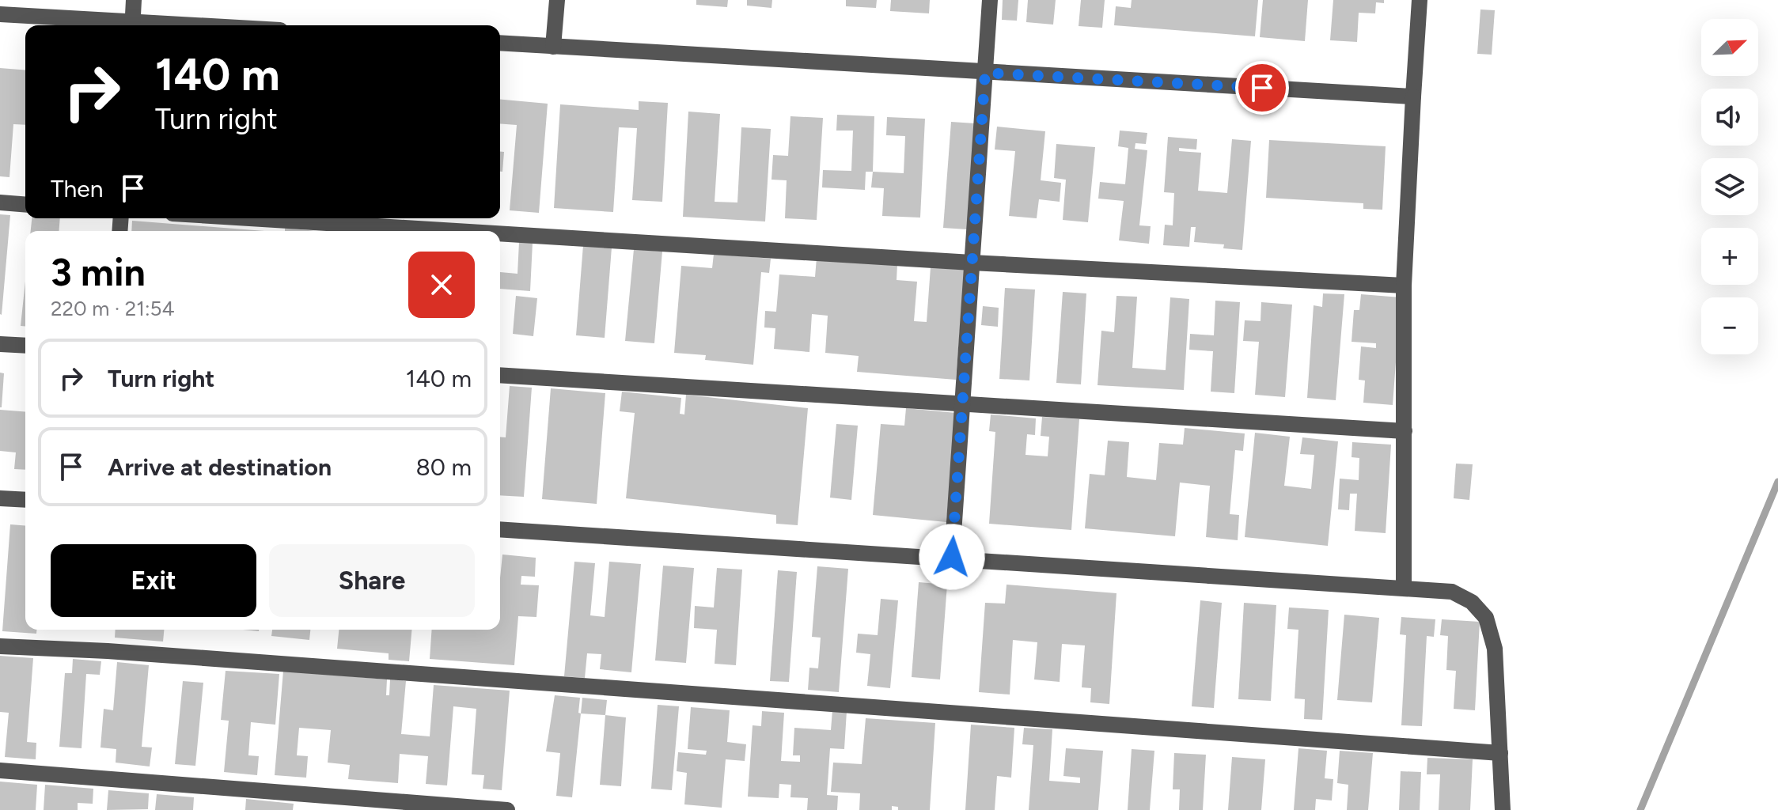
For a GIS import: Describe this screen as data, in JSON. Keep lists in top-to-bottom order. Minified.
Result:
{"north":"top right","page":{"map_buttons":["+","−"],"turn":["140 m","Turn right"],"then":"Then","heading":["3 min","220 m · 21:54"],"list":[{"name":"Turn right","value":"140 m"},{"name":"Arrive at destination","value":"80 m"}],"buttons":["Exit","Share"]}}
